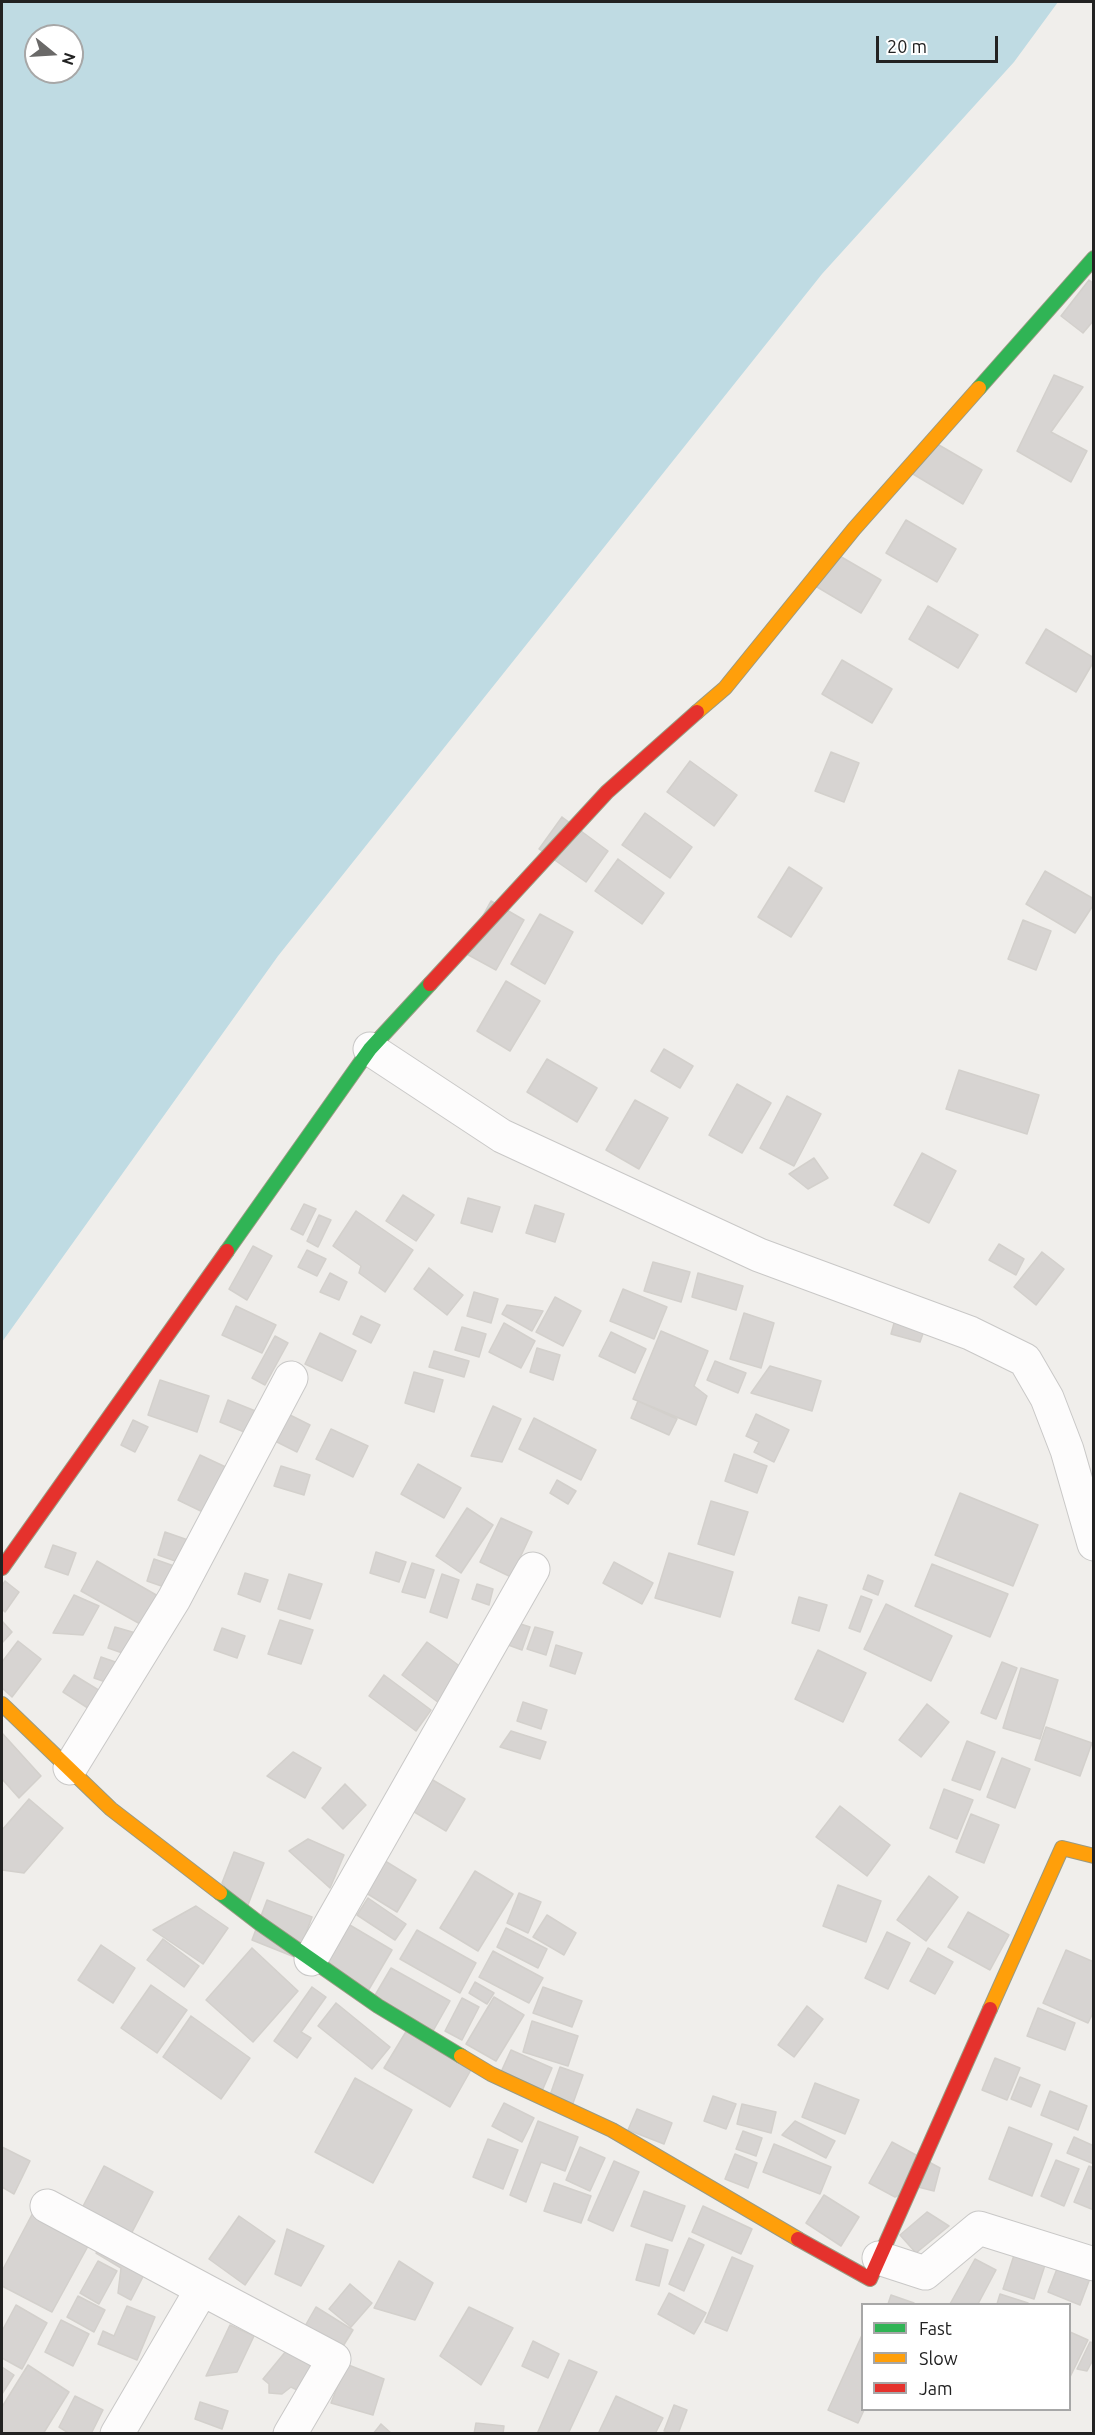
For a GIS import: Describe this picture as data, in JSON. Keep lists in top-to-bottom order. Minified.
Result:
{"legend":["Fast","Slow","Jam"],"scale_bar":"20 m","north":"right"}
